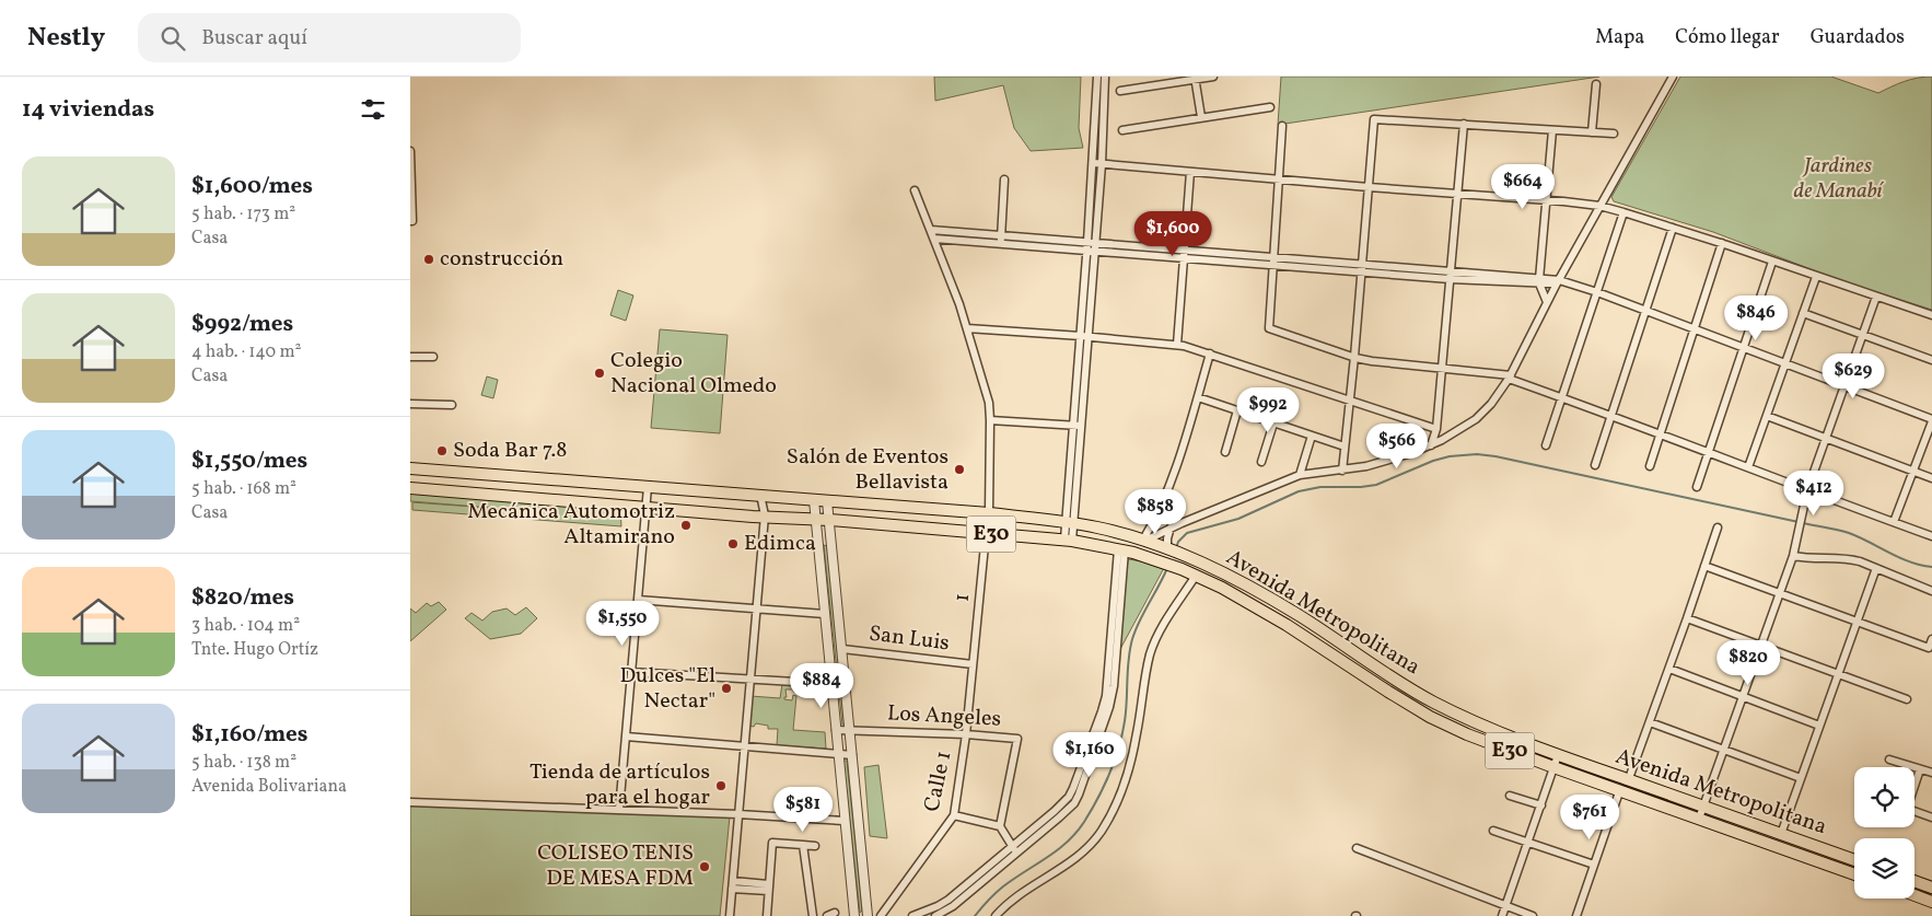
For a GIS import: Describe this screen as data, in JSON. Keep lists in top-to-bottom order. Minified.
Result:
{"streets":{"highway":["E30","Avenida Metropolitana"],"street":["1","San Luis","Los Angeles","Calle 1"]},"crossings":[["E30","1"],["1","San Luis"],["1","Calle 1"],["San Luis","Calle 1"],["Los Angeles","Calle 1"]],"parks":["Jardines de Manabí"],"places":["construcción","Colegio Nacional Olmedo","Soda Bar 7.8","Salón de Eventos Bellavista","Mecánica Automotriz Altamirano","Edimca","Dulces \"El Nectar\"","Tienda de artículos para el hogar","COLISEO TENIS DE MESA FDM"],"page":{"header":"Nestly","search":"Buscar aquí","nav":["Mapa","Cómo llegar","Guardados"],"heading":"14 viviendas","list":[{"name":"$1,600/mes","note":"5 hab. · 173 m² · Casa"},{"name":"$992/mes","note":"4 hab. · 140 m² · Casa"},{"name":"$1,550/mes","note":"5 hab. · 168 m² · Casa"},{"name":"$820/mes","note":"3 hab. · 104 m² · Tnte. Hugo Ortíz"},{"name":"$1,160/mes","note":"5 hab. · 138 m² · Avenida Bolivariana"}],"price":["$664","$1,600","$846","$629","$992","$566","$412","$858","$1,550","$820","$884","$1,160","$581","$761"]}}
